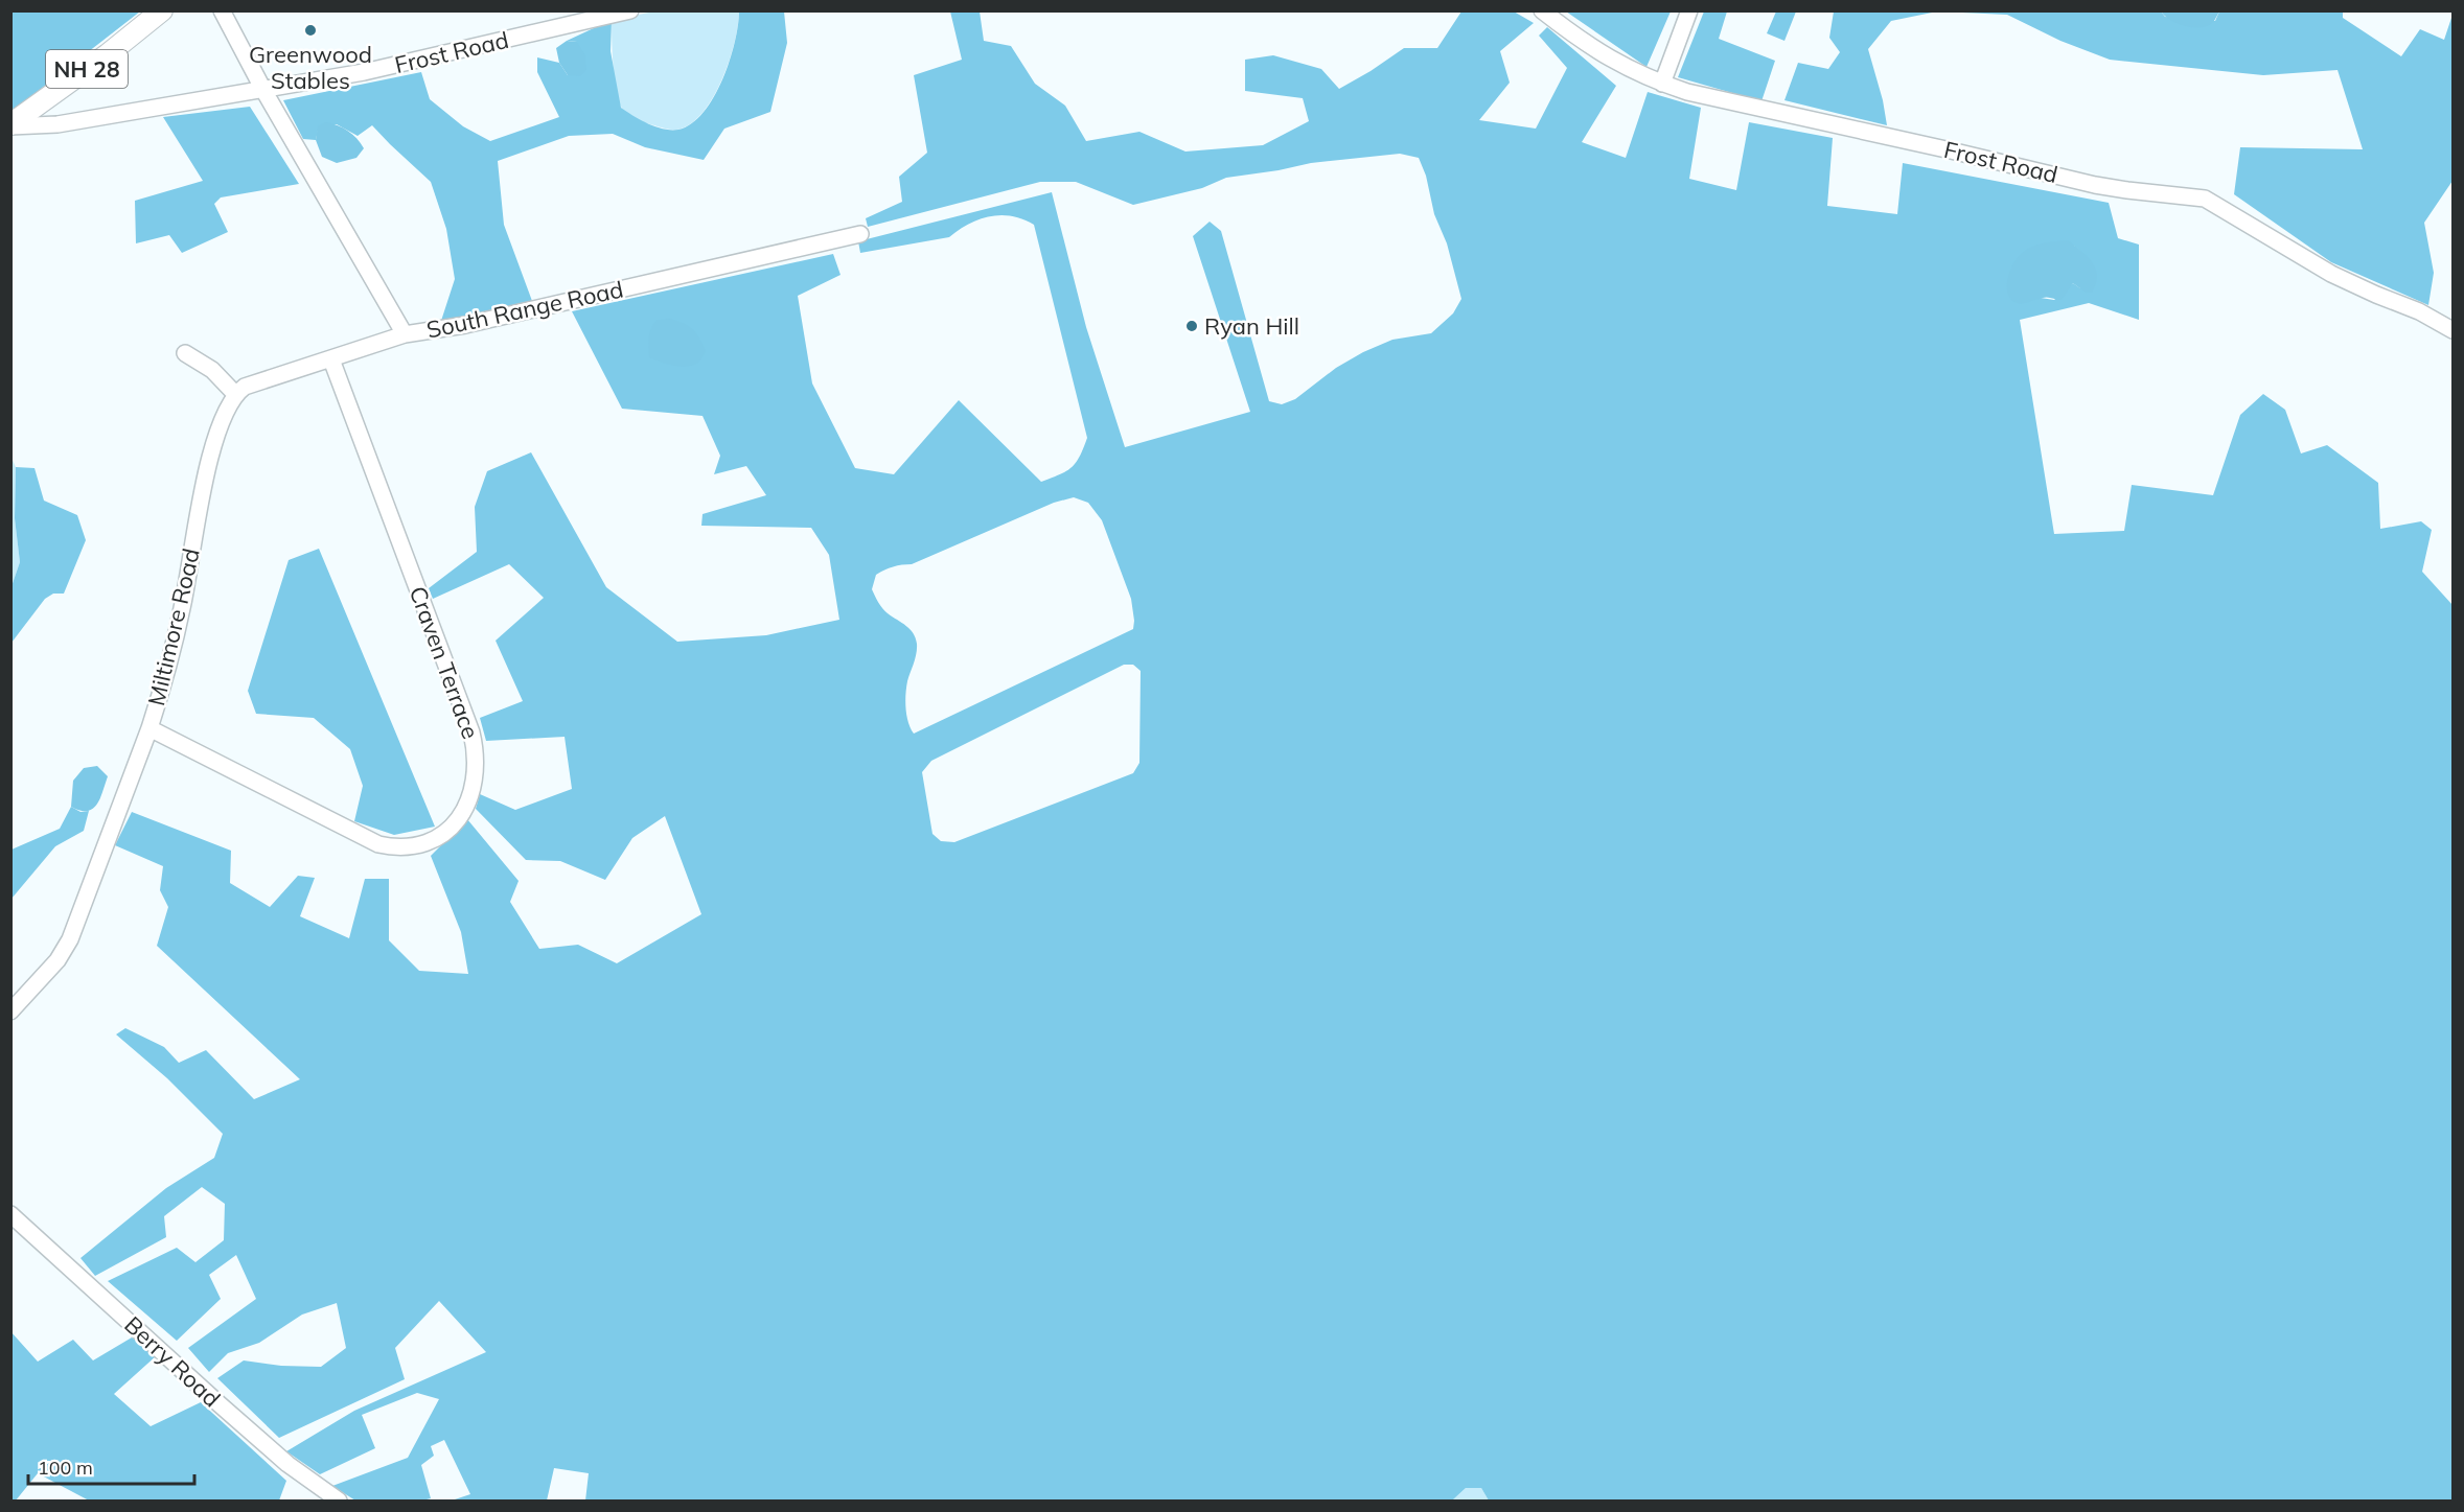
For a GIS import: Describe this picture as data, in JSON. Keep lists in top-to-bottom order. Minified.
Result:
{"streets":{"main road":["NH 28"],"street":["Frost Road","South Range Road","Miltimore Road","Craven Terrace","Berry Road"]},"crossings":[["Frost Road","NH 28"],["Frost Road","South Range Road"],["Miltimore Road","Craven Terrace"]],"places":["Greenwood Stables","Ryan Hill"],"scale_bar":"100 m"}
